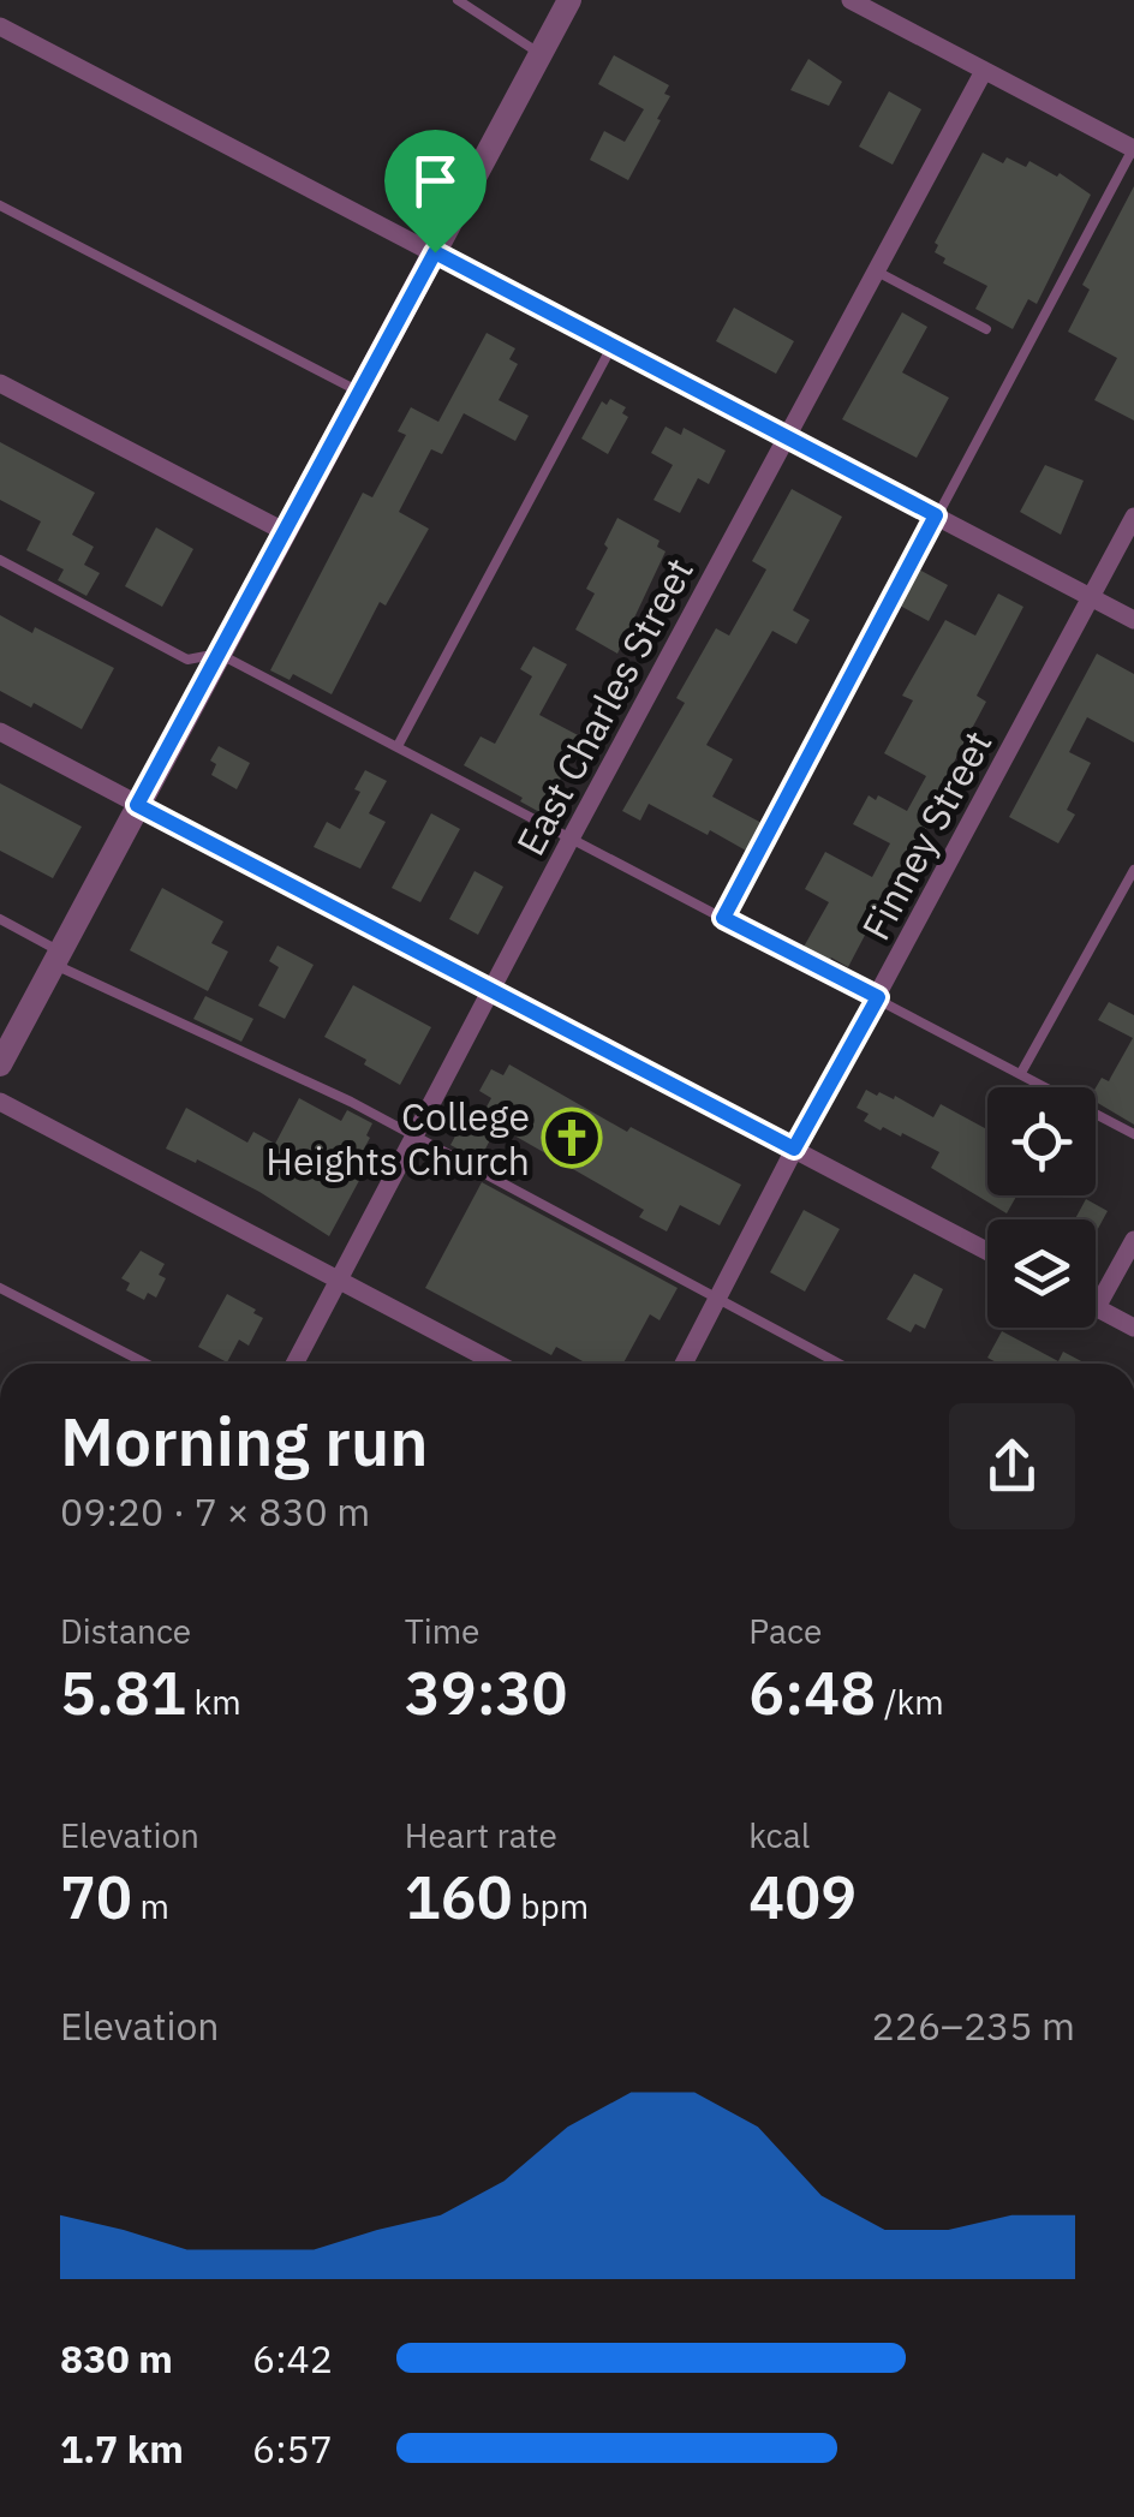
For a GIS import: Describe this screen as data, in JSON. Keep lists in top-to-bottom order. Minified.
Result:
{"streets":{"street":["East Charles Street","Finney Street"]},"places":{"church":["College Heights Church"]},"page":{"heading":["Morning run","09:20 · 7 × 830 m"],"stats":[["Distance","5.81 km"],["Time","39:30"],["Pace","6:48 /km"],["Elevation","70 m"],["Heart rate","160 bpm"],["kcal","409"]],"chart":["Elevation","226–235 m"],"list":[{"name":"830 m","note":"6:42"},{"name":"1.7 km","note":"6:57"}]}}
